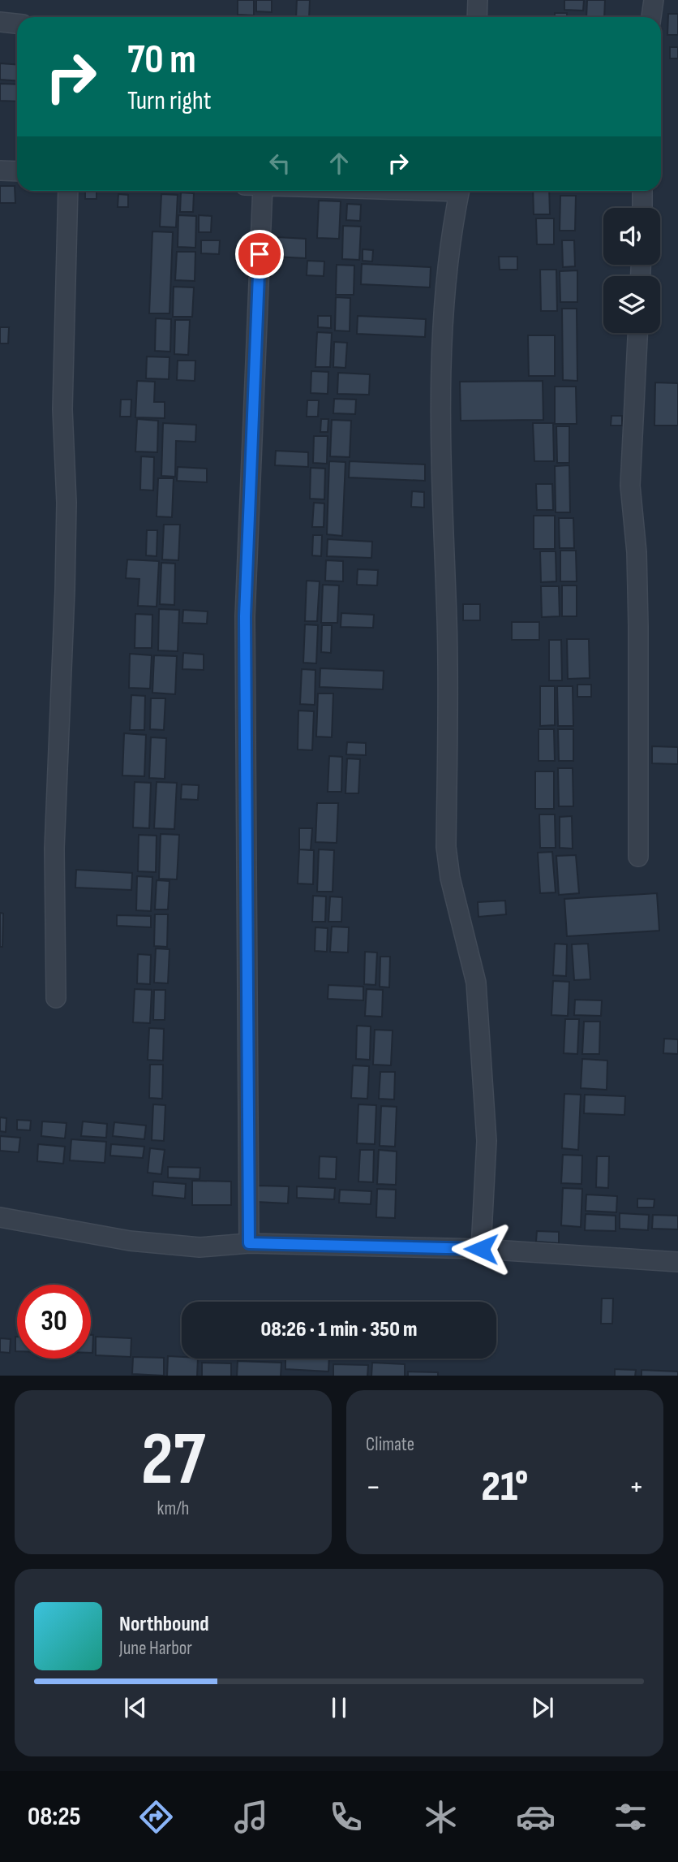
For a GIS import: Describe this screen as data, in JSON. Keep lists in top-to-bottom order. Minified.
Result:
{"page":{"turn":["70 m","Turn right"],"limit":"30","trip":"08:26 · 1 min · 350 m","tile":[["27","km/h"],"Climate"],"heat":["−","21°","+"],"song":["Northbound","June Harbor"],"tabs":"08:25"}}
